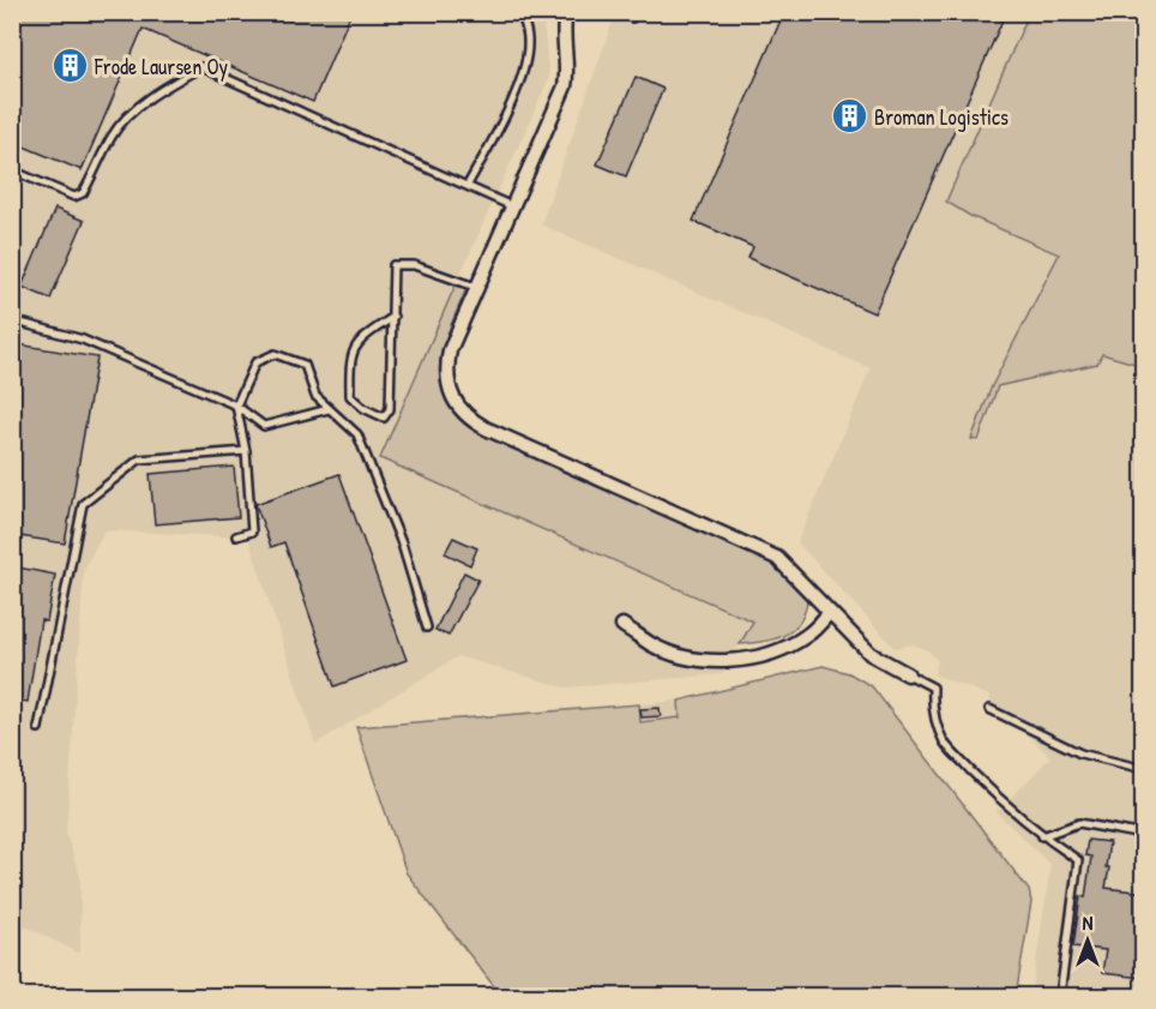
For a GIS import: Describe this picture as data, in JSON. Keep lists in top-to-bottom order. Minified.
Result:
{"places":{"building":["Frode Laursen Oy","Broman Logistics"]},"north":"top"}
